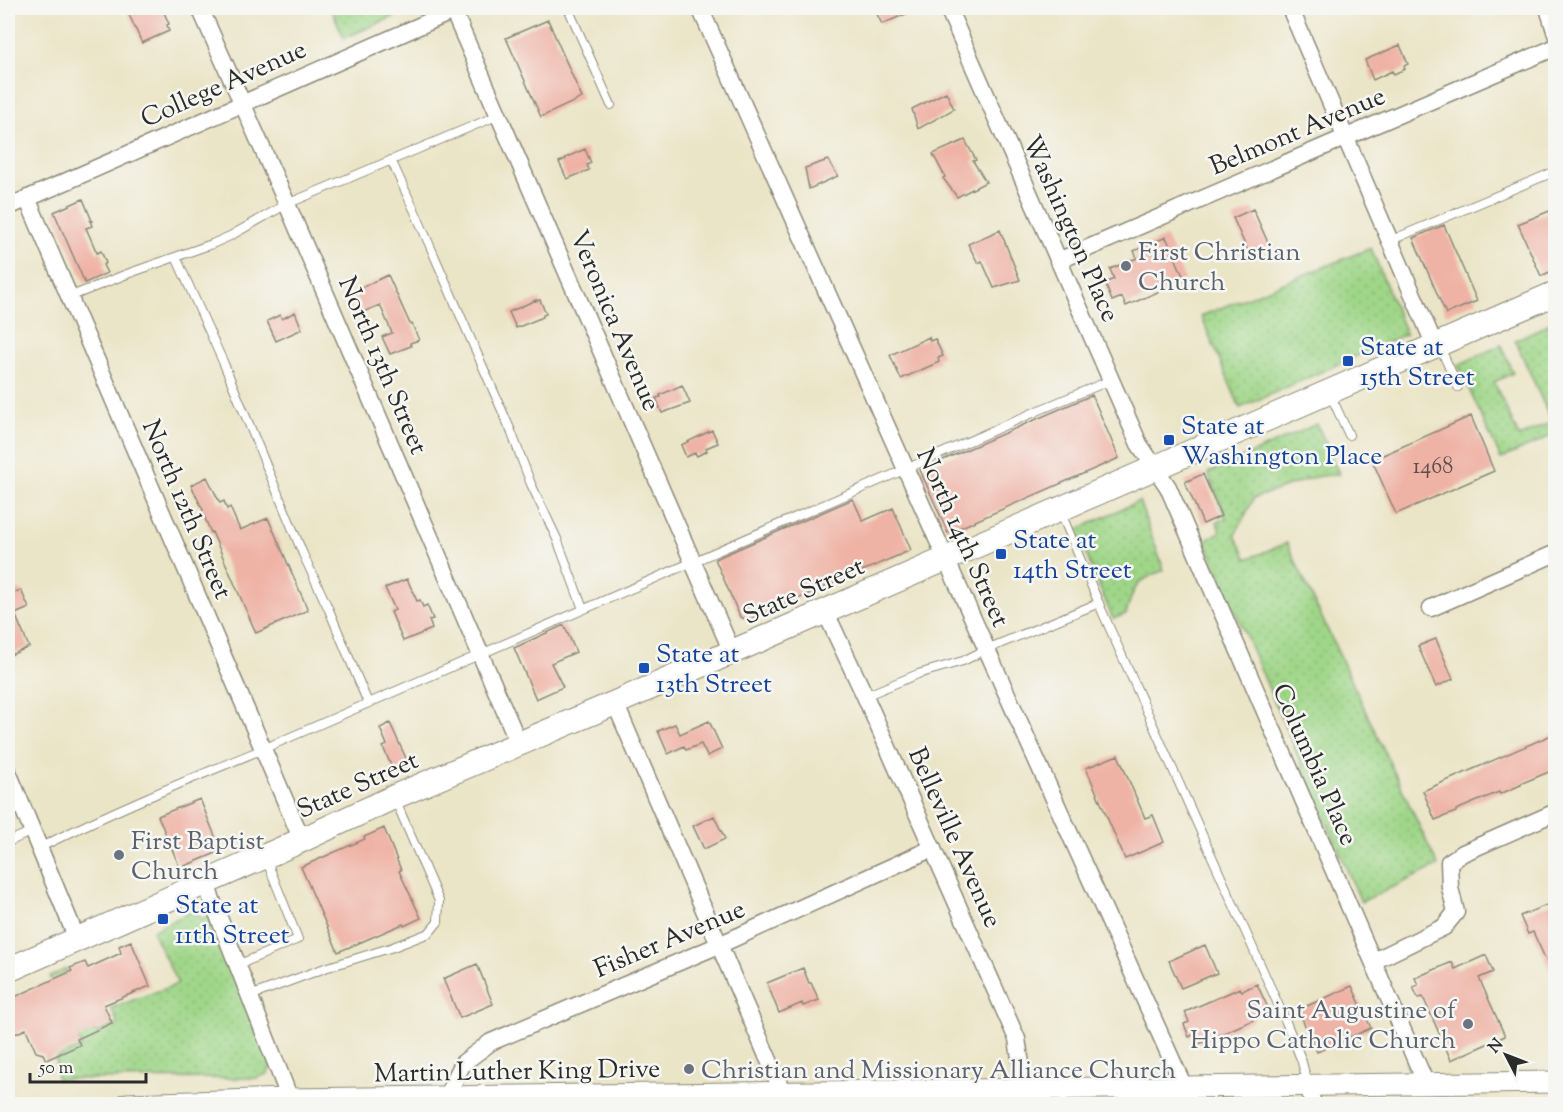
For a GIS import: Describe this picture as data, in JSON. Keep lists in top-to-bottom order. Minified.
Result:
{"streets":{"main road":["State Street"],"street":["College Avenue","Belmont Avenue","Washington Place","Veronica Avenue","North 13th Street","North 12th Street","North 14th Street","Columbia Place","Belleville Avenue","Fisher Avenue","Martin Luther King Drive"]},"crossings":[["College Avenue","Veronica Avenue"],["College Avenue","North 13th Street"],["College Avenue","North 12th Street"],["Belmont Avenue","Washington Place"],["Washington Place","State Street"],["Washington Place","Columbia Place"],["Veronica Avenue","State Street"],["North 13th Street","State Street"],["North 12th Street","State Street"],["North 14th Street","State Street"],["North 14th Street","Martin Luther King Drive"],["State Street","Columbia Place"],["State Street","Belleville Avenue"],["Columbia Place","Martin Luther King Drive"],["Belleville Avenue","Fisher Avenue"],["Belleville Avenue","Martin Luther King Drive"],["Fisher Avenue","Martin Luther King Drive"]],"places":{"other":["First Christian Church","First Baptist Church","Saint Augustine of Hippo Catholic Church","Christian and Missionary Alliance Church"],"transit":["State at 15th Street","State at Washington Place","State at 14th Street","State at 13th Street","State at 11th Street"]},"house_numbers":["1468"],"scale_bar":"50 m","north":"top left"}
